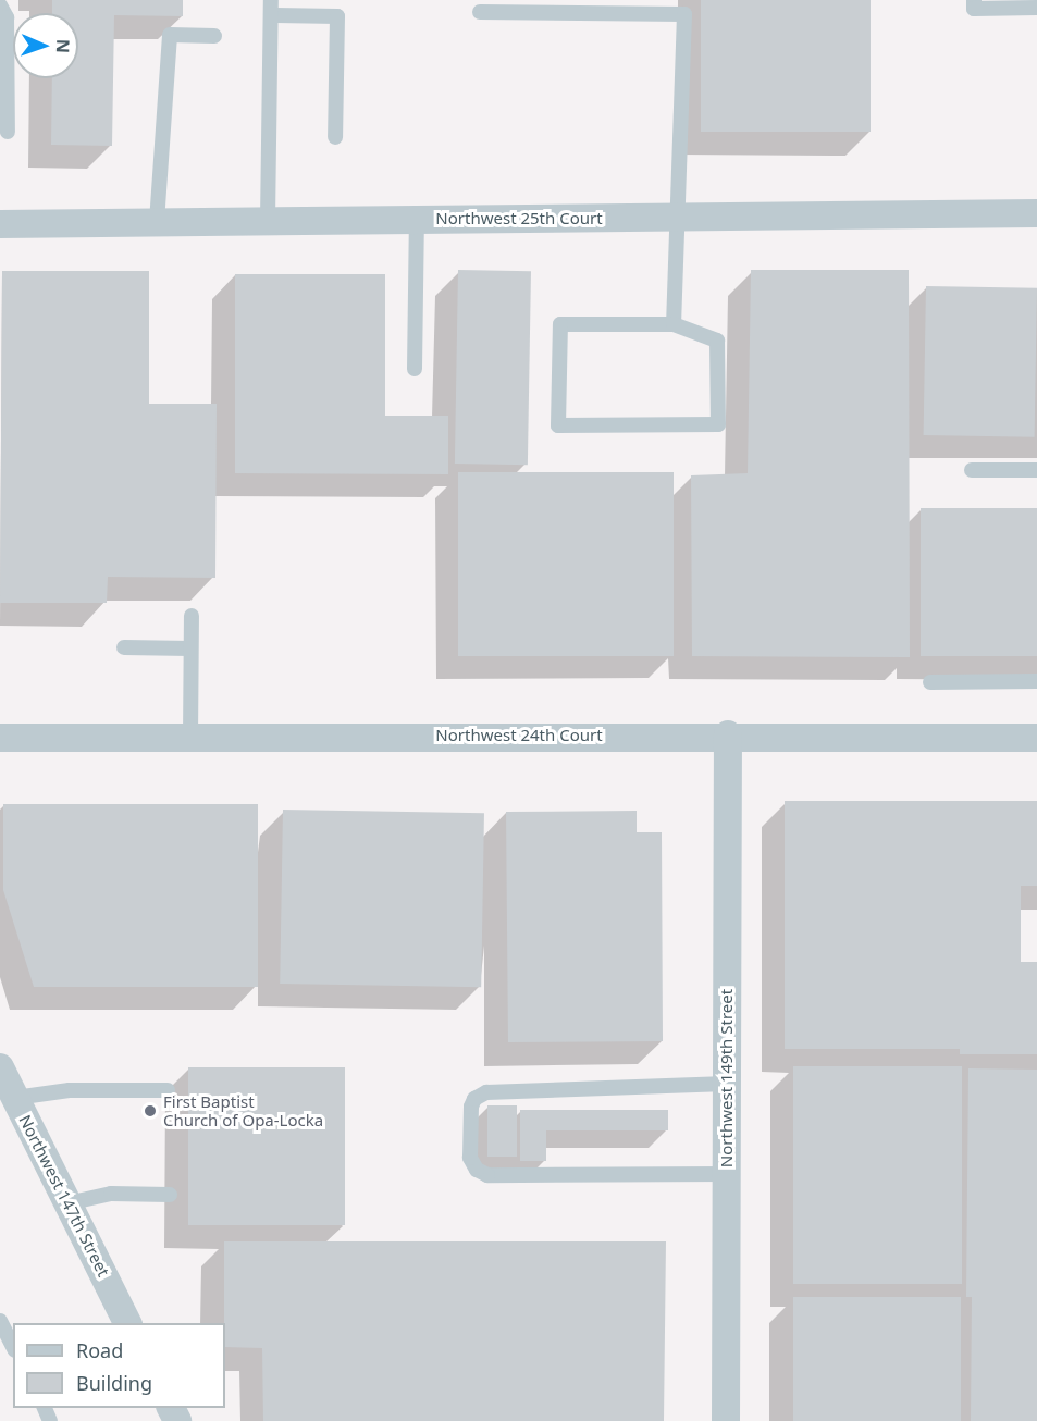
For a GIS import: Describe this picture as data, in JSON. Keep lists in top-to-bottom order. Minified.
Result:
{"streets":{"street":["Northwest 25th Court","Northwest 24th Court","Northwest 149th Street","Northwest 147th Street"]},"crossings":[["Northwest 24th Court","Northwest 149th Street"]],"places":["First Baptist Church of Opa-Locka"],"legend":["Road","Building"],"north":"right"}
